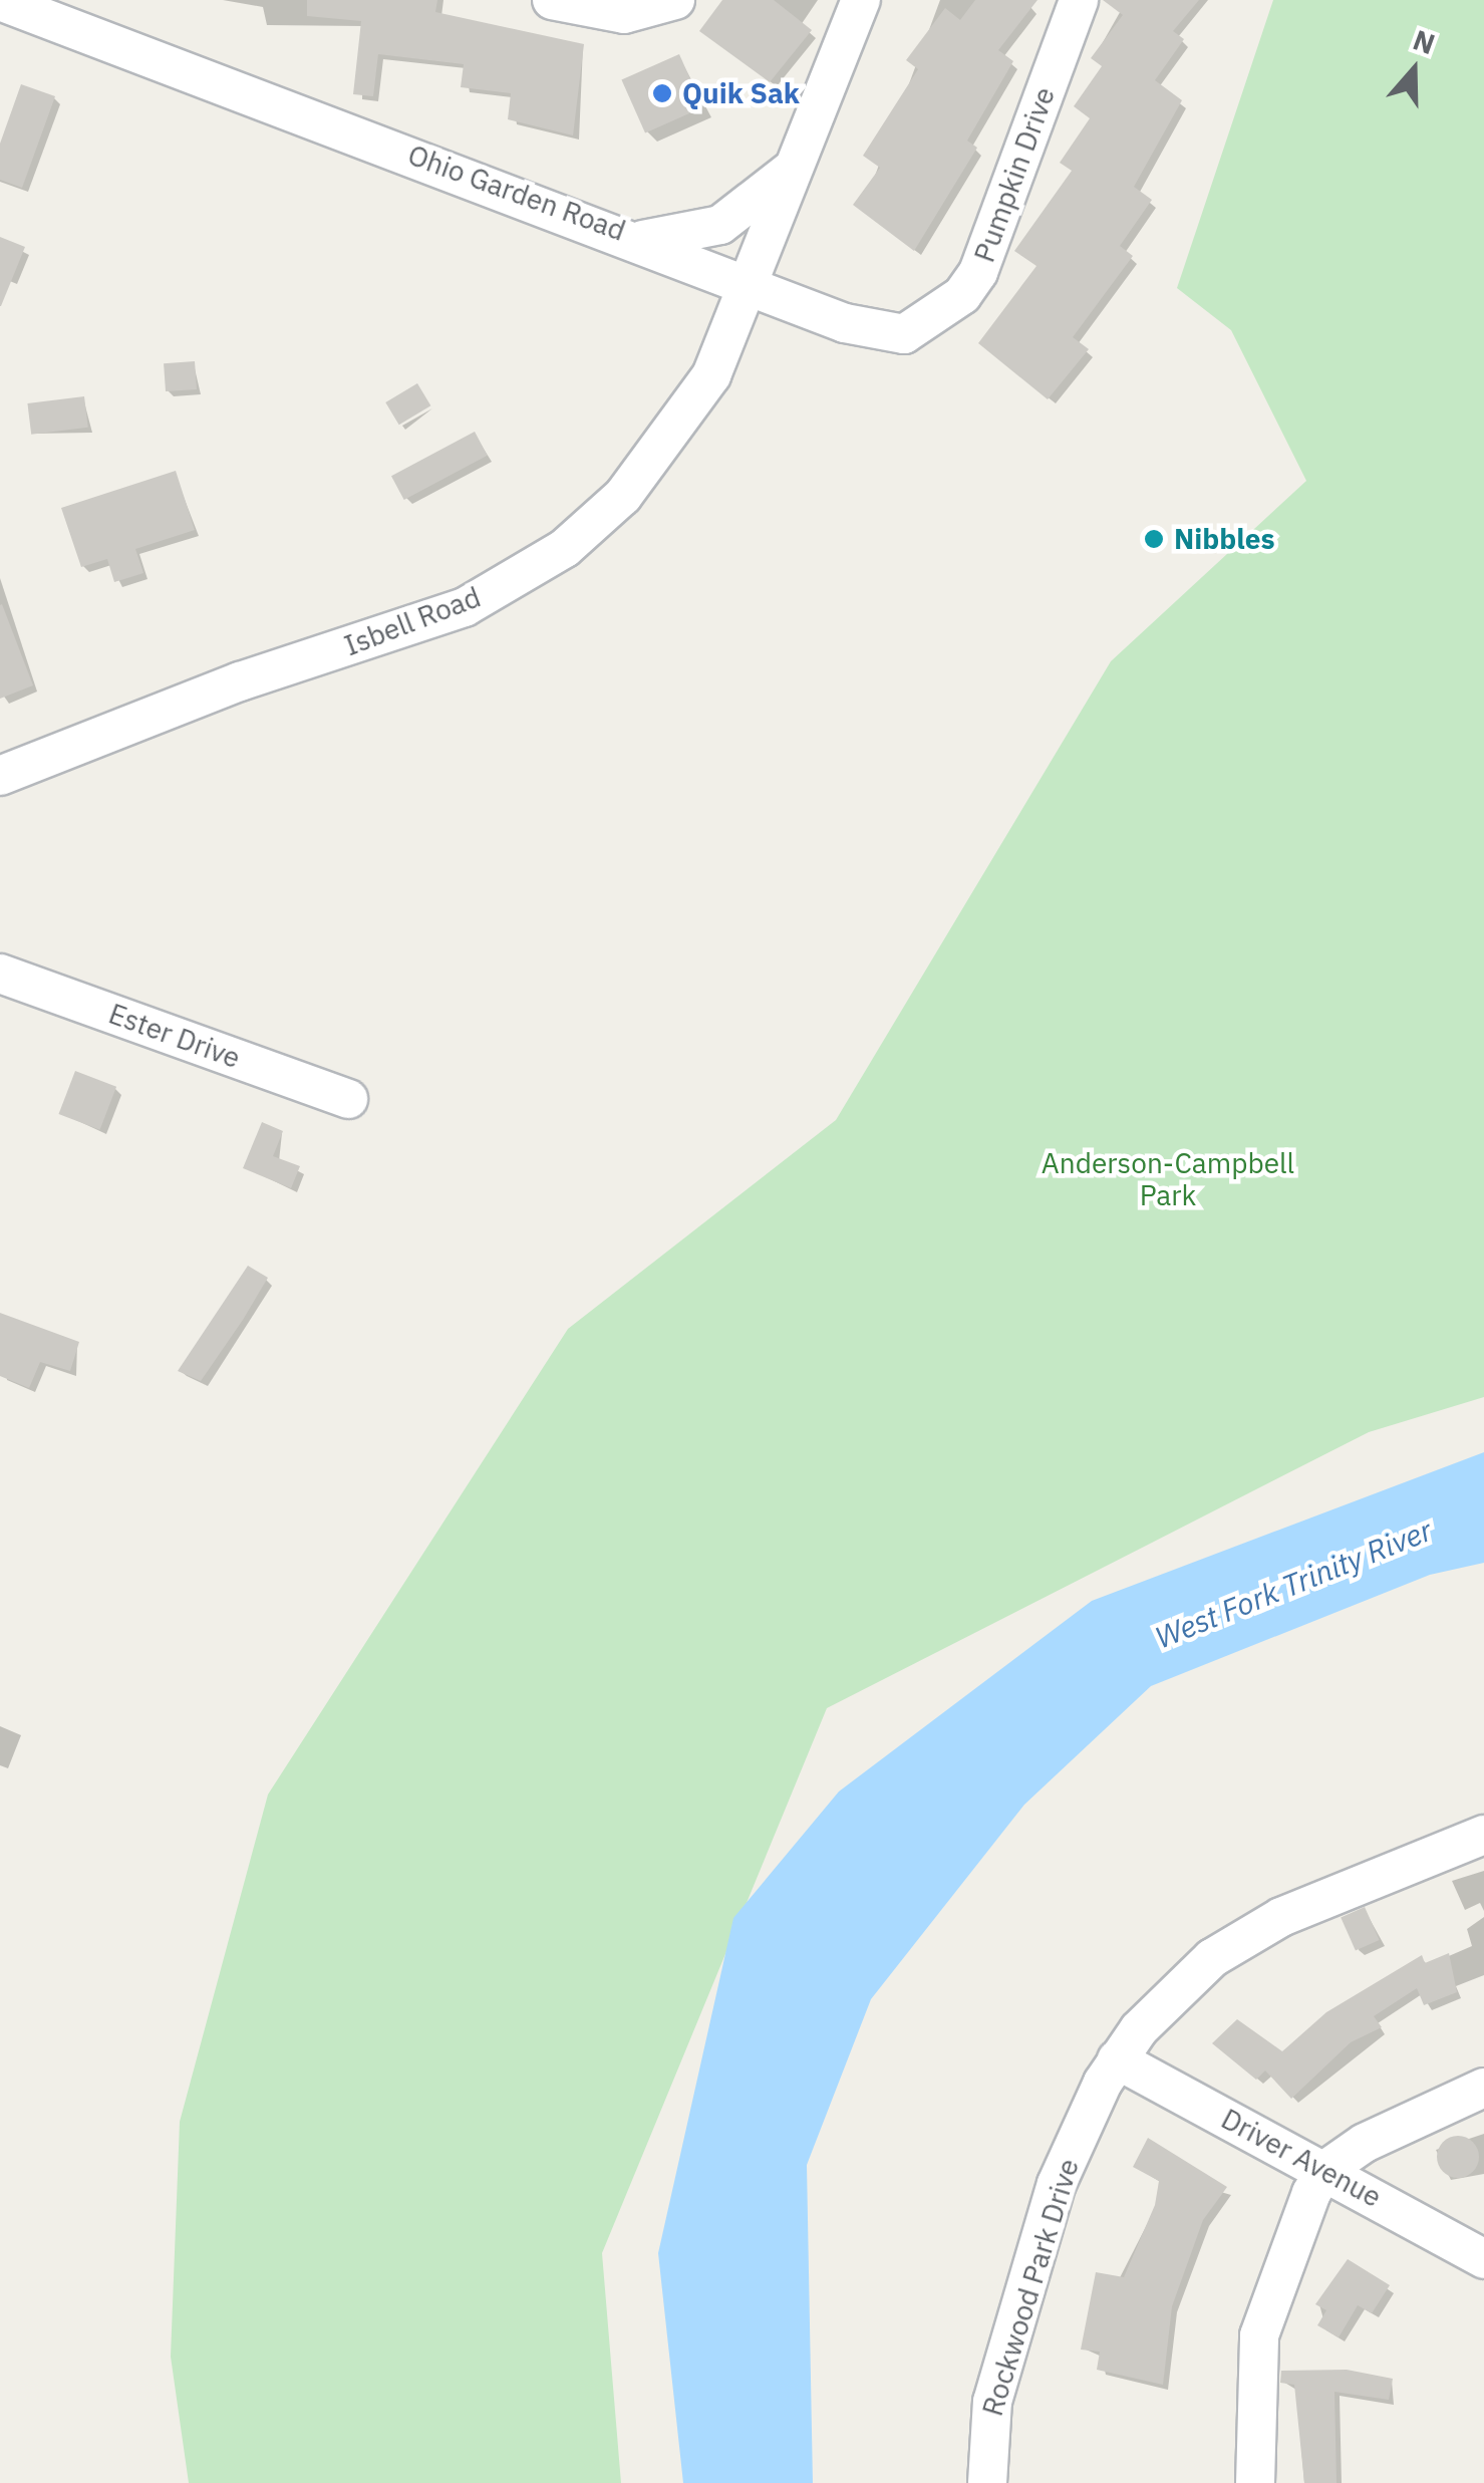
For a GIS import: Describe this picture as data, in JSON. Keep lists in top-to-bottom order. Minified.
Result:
{"streets":{"street":["Pumpkin Drive","Ohio Garden Road","Isbell Road","Ester Drive","Driver Avenue","Rockwood Park Drive"]},"crossings":[["Pumpkin Drive","Ohio Garden Road"],["Pumpkin Drive","Isbell Road"],["Ohio Garden Road","Isbell Road"],["Driver Avenue","Rockwood Park Drive"]],"water":["West Fork Trinity River"],"parks":["Anderson-Campbell Park"],"places":["Quik Sak","Nibbles"],"north":"top"}
